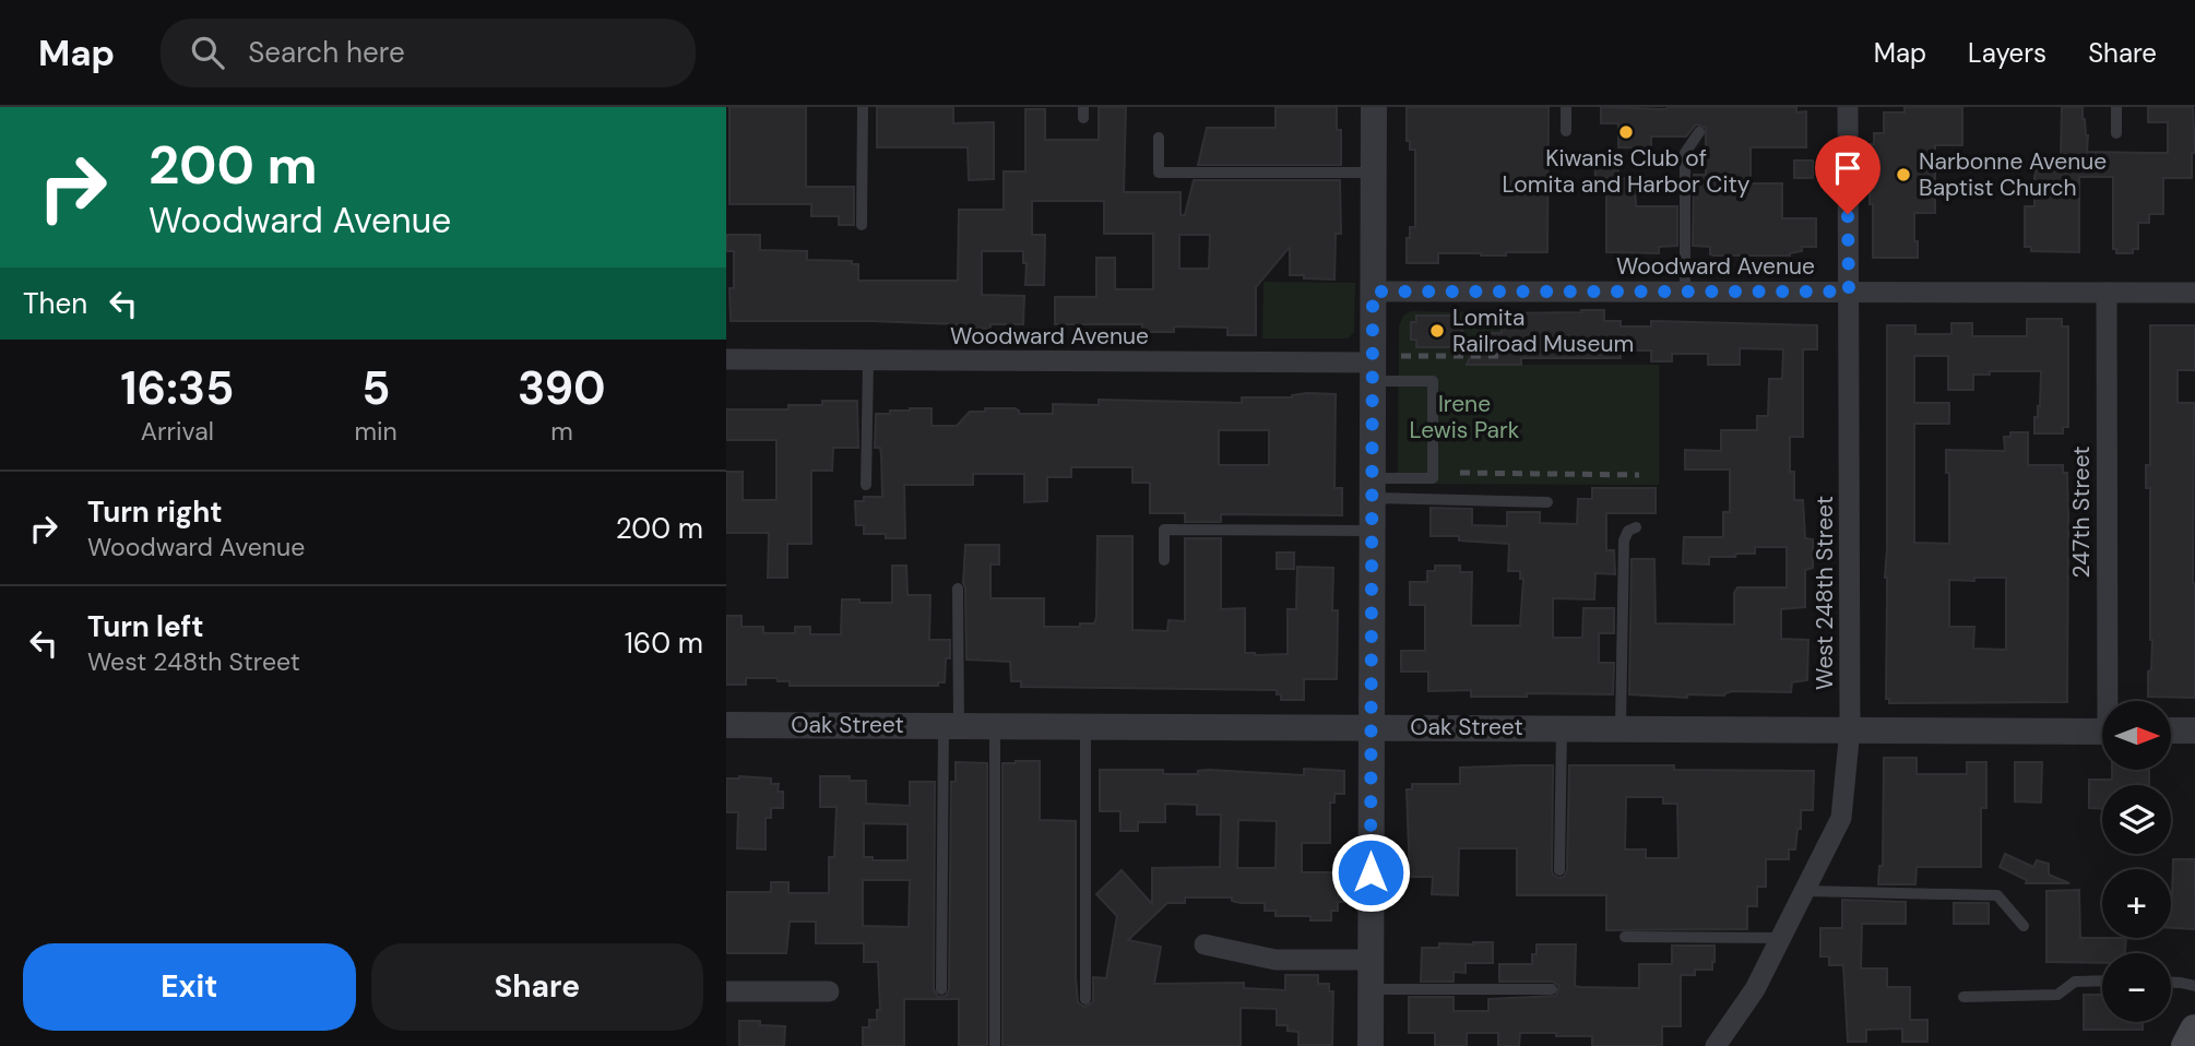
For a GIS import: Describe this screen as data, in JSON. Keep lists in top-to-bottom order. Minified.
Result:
{"streets":{"street":["Woodward Avenue","247th Street","West 248th Street","Oak Street"]},"crossings":[["Woodward Avenue","247th Street"],["Woodward Avenue","West 248th Street"],["West 248th Street","Oak Street"]],"parks":["Irene Lewis Park"],"places":["Kiwanis Club of Lomita and Harbor City","Narbonne Avenue Baptist Church","Lomita Railroad Museum"],"north":"right","page":{"header":"Map","search":"Search here","nav":["Map","Layers","Share"],"turn":["200 m","Woodward Avenue"],"then":"Then","eta":["16:35","Arrival","5","min","390","m"],"list":[{"name":"Turn right","note":"Woodward Avenue","value":"200 m"},{"name":"Turn left","note":"West 248th Street","value":"160 m"}],"map_buttons":["+","−"],"buttons":["Exit","Share"]}}
